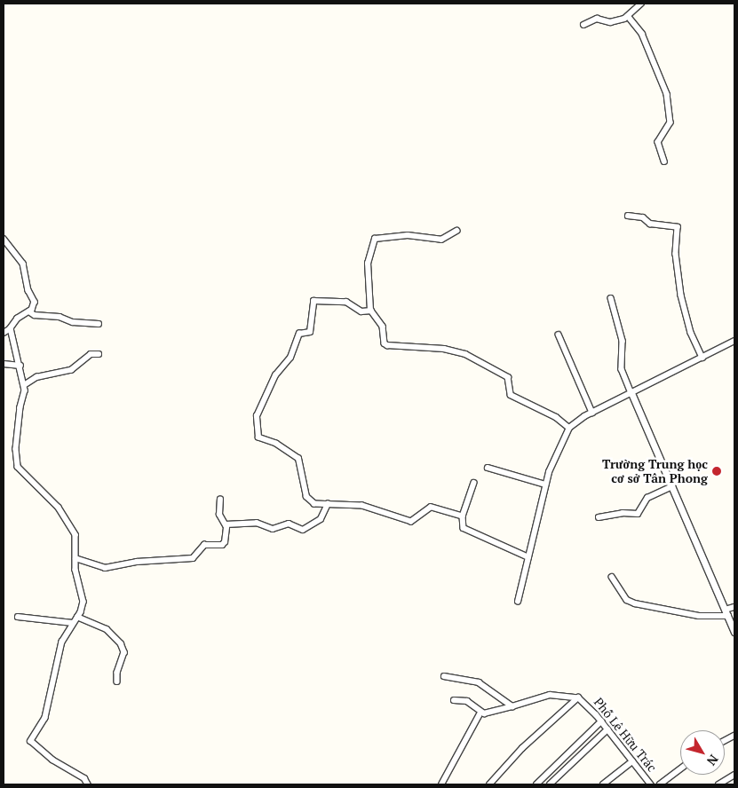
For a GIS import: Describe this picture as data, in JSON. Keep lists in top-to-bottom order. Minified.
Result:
{"streets":{"street":["Phố Lê Hữu Trác"]},"places":["Trường Trung học cơ sở Tân Phong"],"north":"bottom right"}
